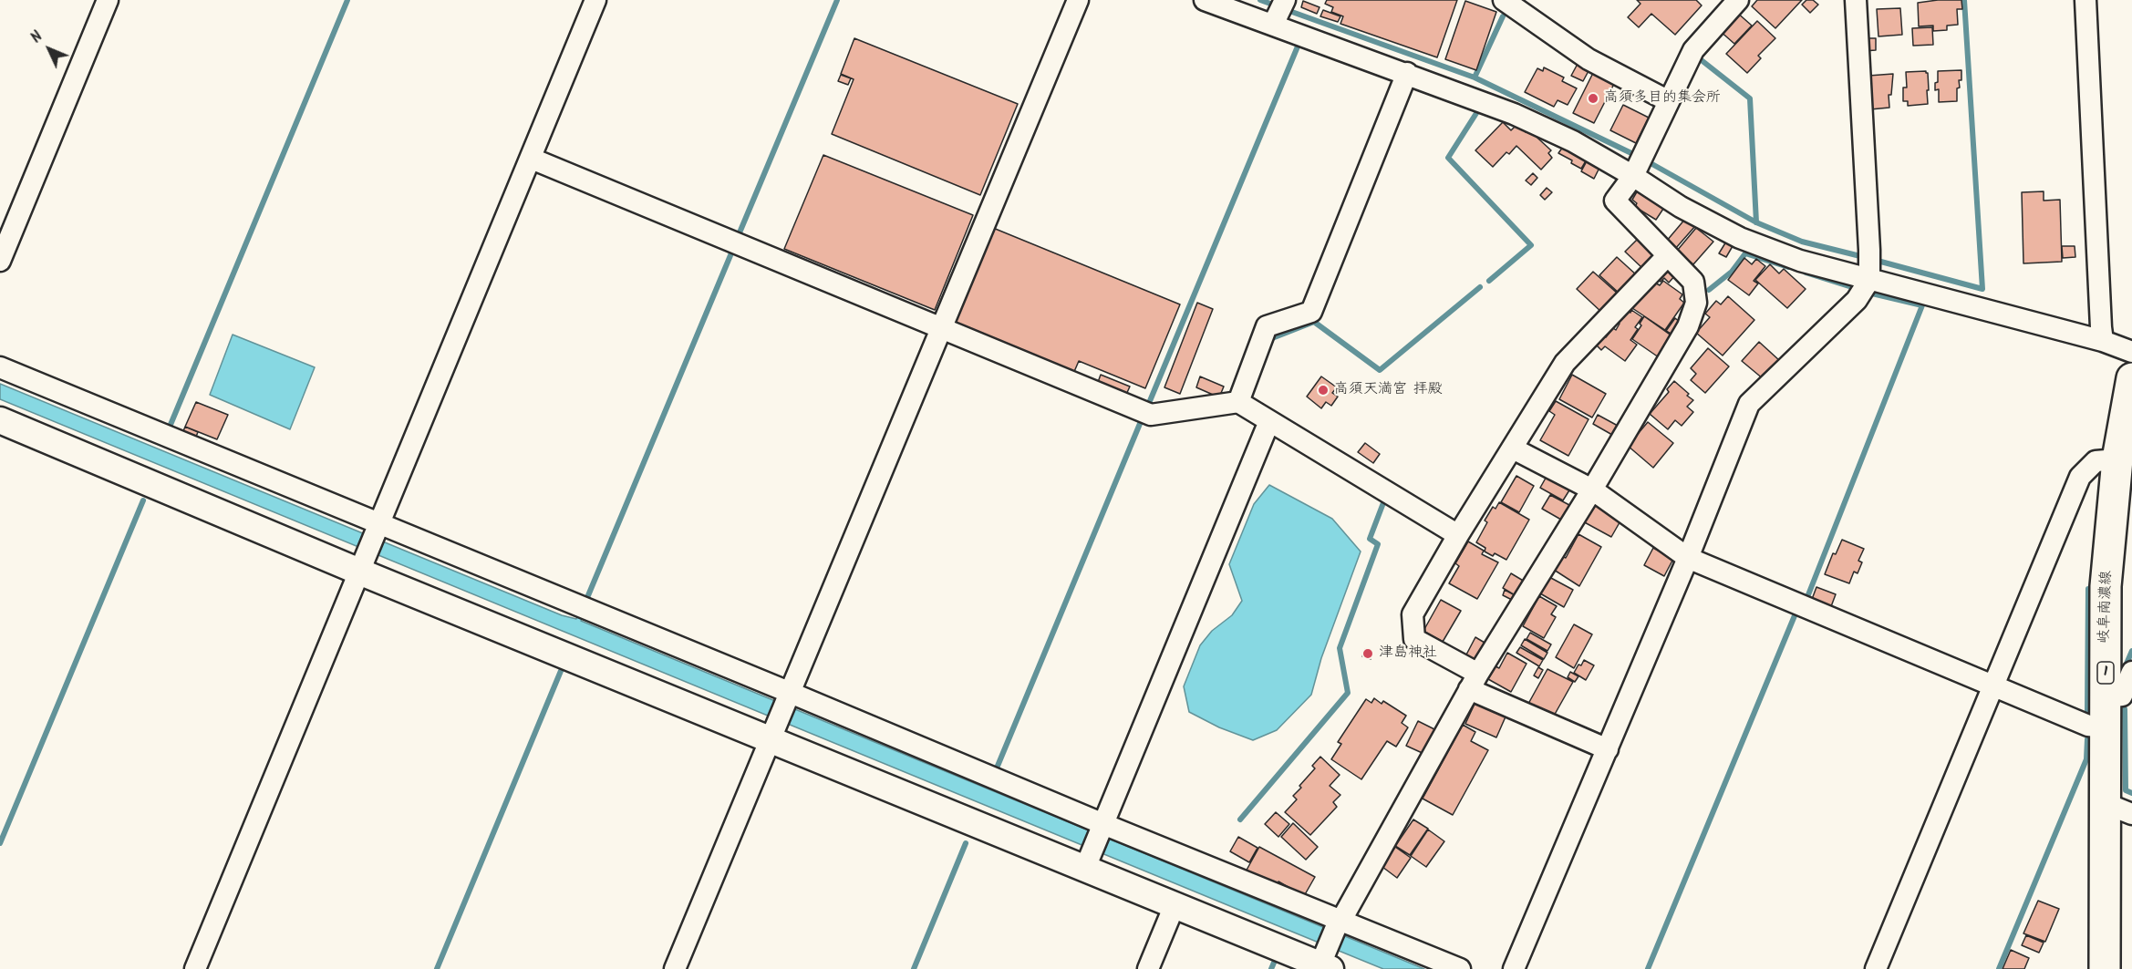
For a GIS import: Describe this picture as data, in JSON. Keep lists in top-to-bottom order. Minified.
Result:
{"streets":{"main road":["岐阜南濃線","1"]},"places":["高須多目的集会所","高須天満宮 拝殿","津島神社"],"north":"top left"}
